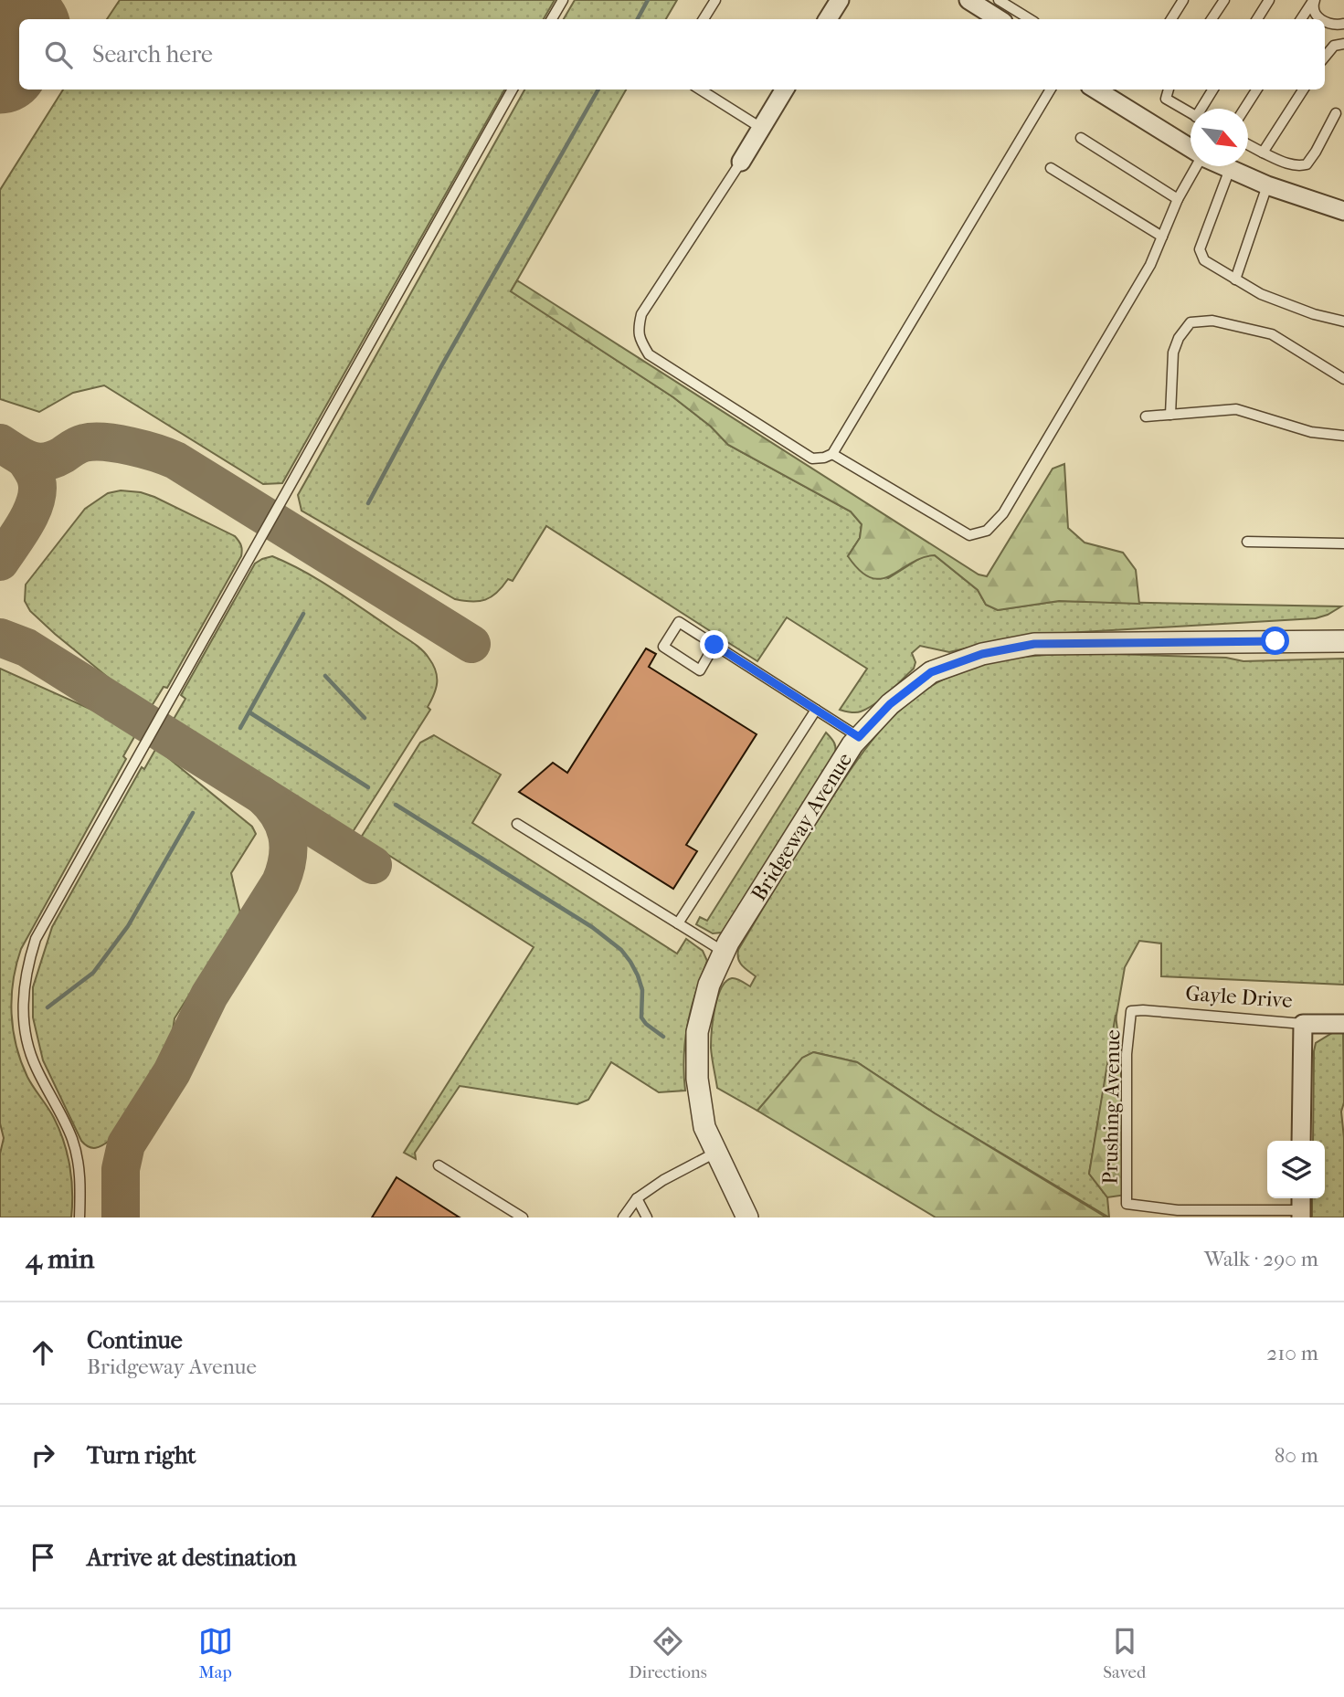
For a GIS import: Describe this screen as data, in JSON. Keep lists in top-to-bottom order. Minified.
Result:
{"streets":{"street":["Bridgeway Avenue","Gayle Drive"],"lane":["Prushing Avenue"]},"crossings":[["Gayle Drive","Prushing Avenue"]],"north":"bottom right","page":{"search":"Search here","heading":["4 min","Walk · 290 m"],"list":[["Continue","Bridgeway Avenue","210 m"],["Turn right","80 m"],"Arrive at destination"],"nav":["Map","Directions","Saved"]}}
